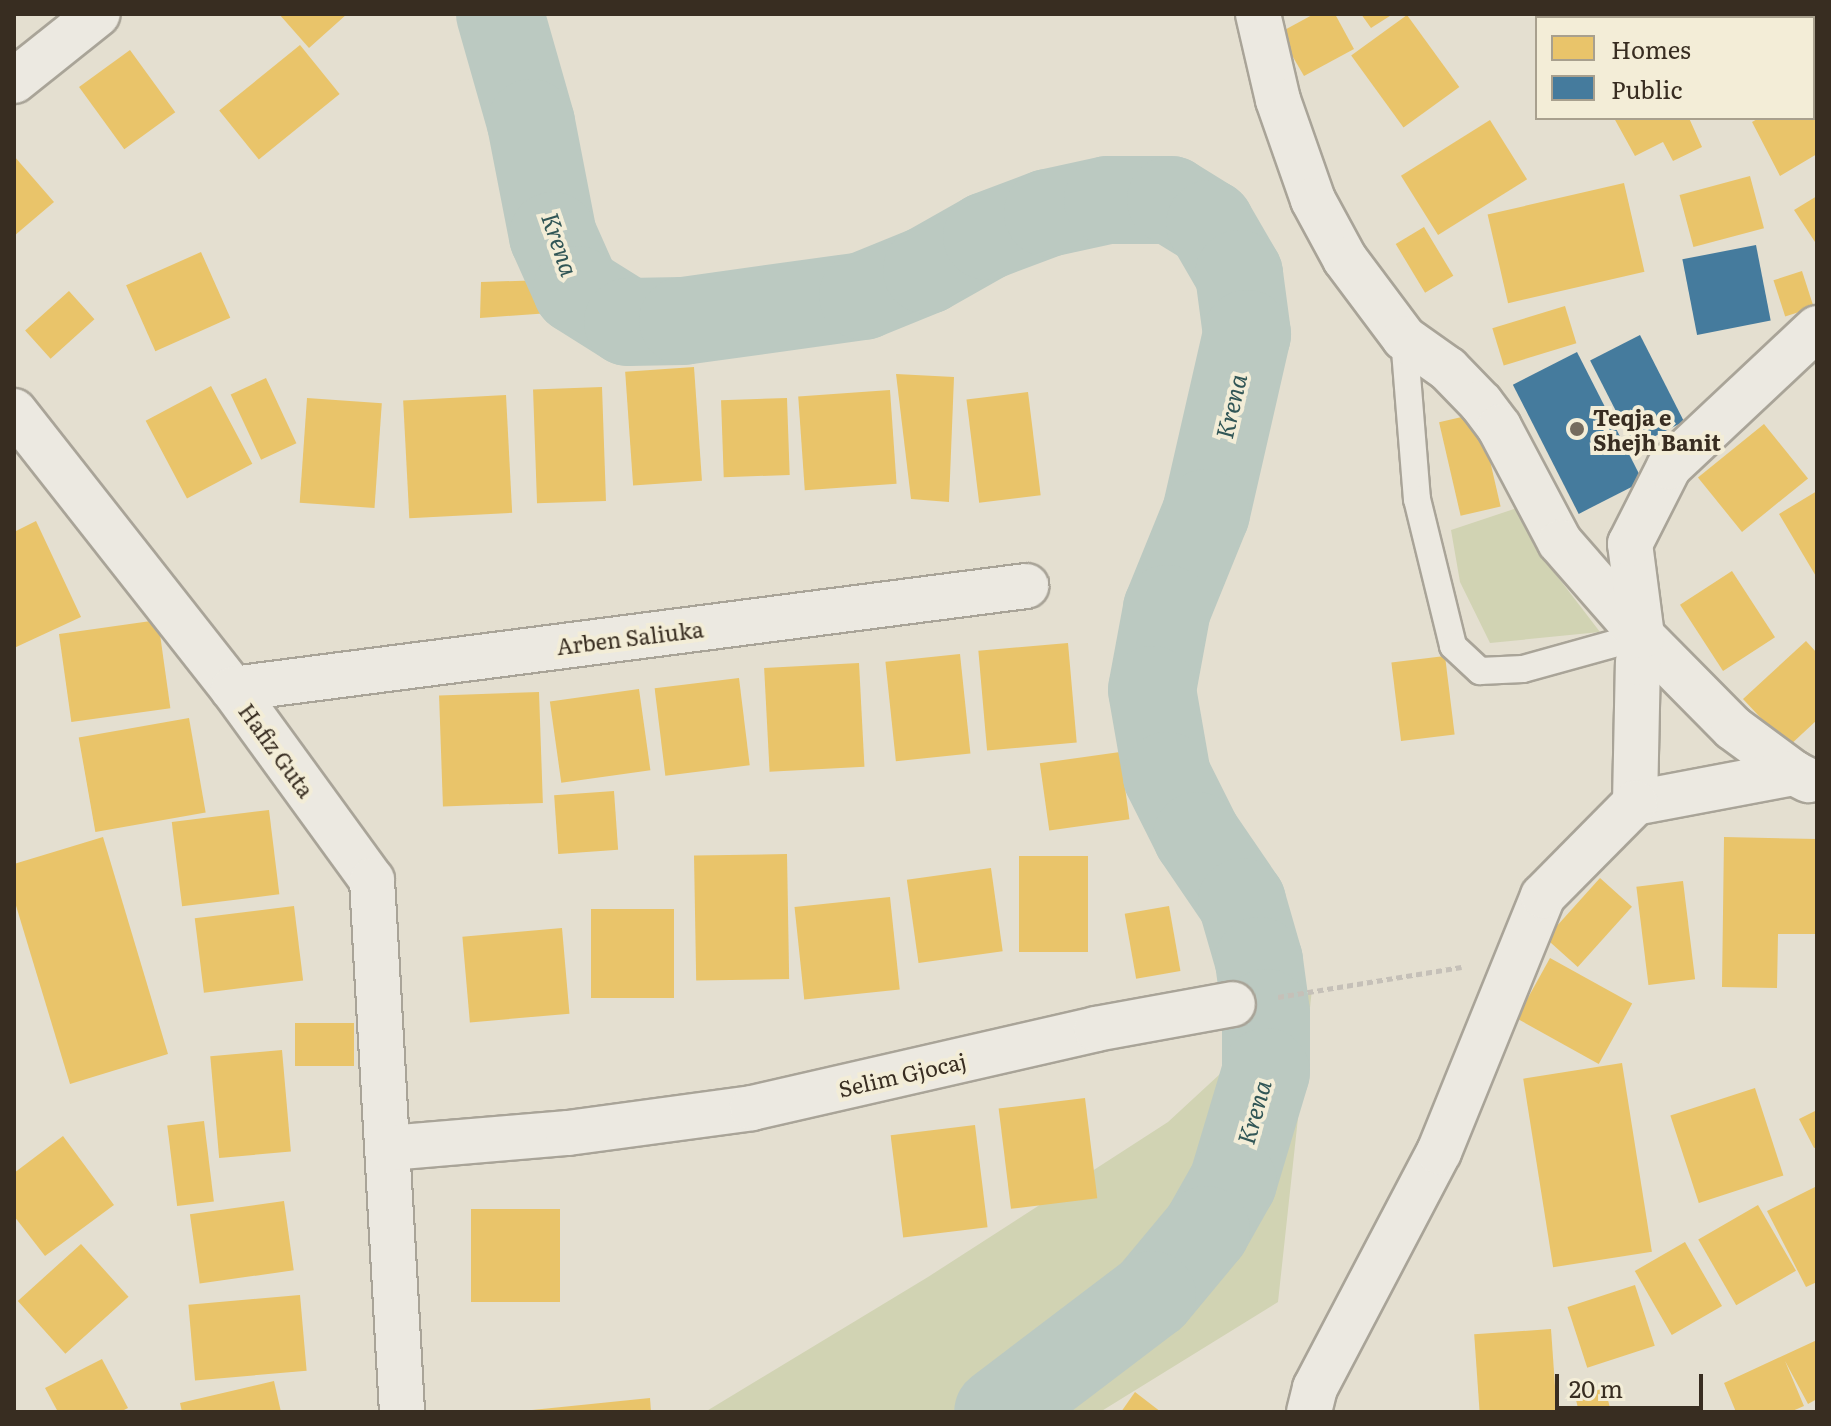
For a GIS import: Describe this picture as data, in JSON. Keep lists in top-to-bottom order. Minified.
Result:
{"streets":{"street":["Arben Saliuka","Hafiz Guta","Selim Gjocaj"]},"crossings":[["Arben Saliuka","Hafiz Guta"],["Hafiz Guta","Selim Gjocaj"]],"water":["Krena"],"places":["Teqja e Shejh Banit"],"legend":["Homes","Public"],"scale_bar":"20 m"}
